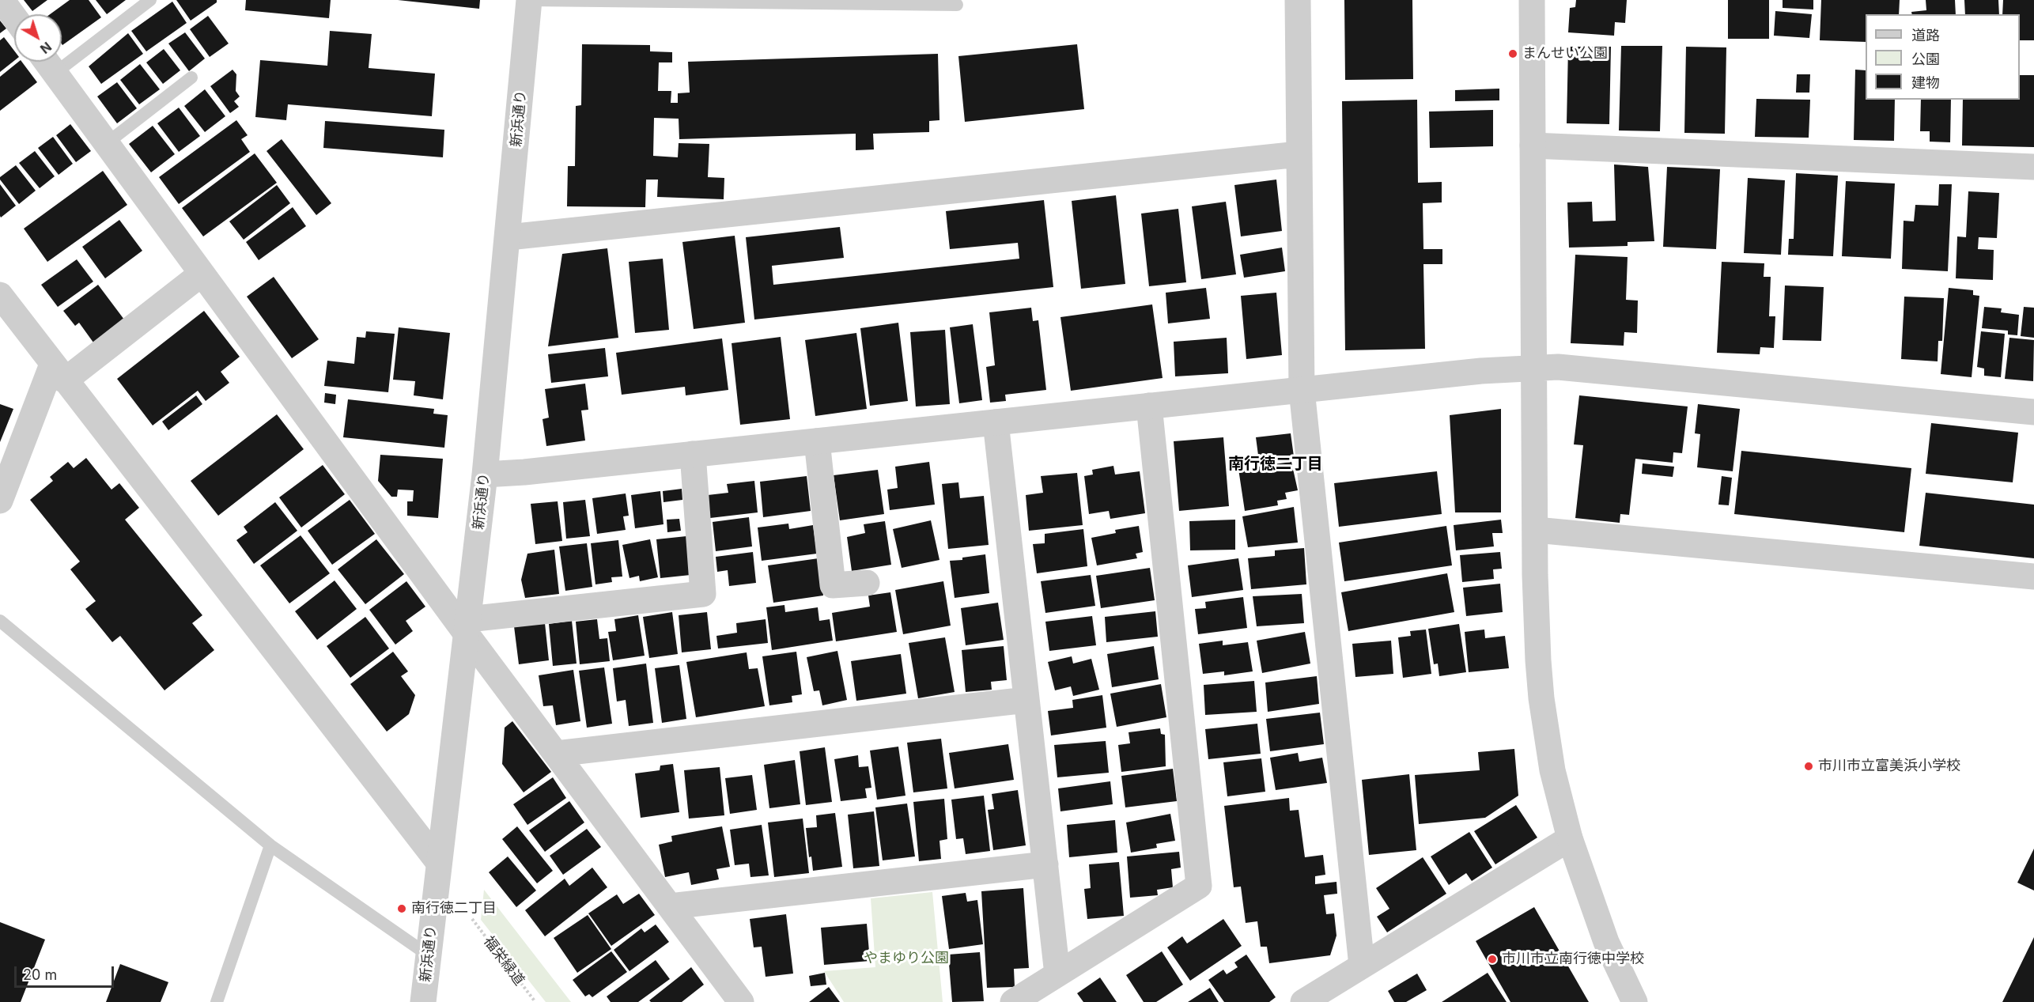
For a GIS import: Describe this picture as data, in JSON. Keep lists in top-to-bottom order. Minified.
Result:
{"streets":{"street":["新浜通り"],"path":["福栄緑道"]},"districts":["南行徳二丁目"],"parks":["やまゆり公園"],"places":["まんせい公園","市川市立富美浜小学校","南行徳二丁目","市川市立南行徳中学校"],"legend":["道路","公園","建物"],"scale_bar":"20 m","north":"bottom right"}
